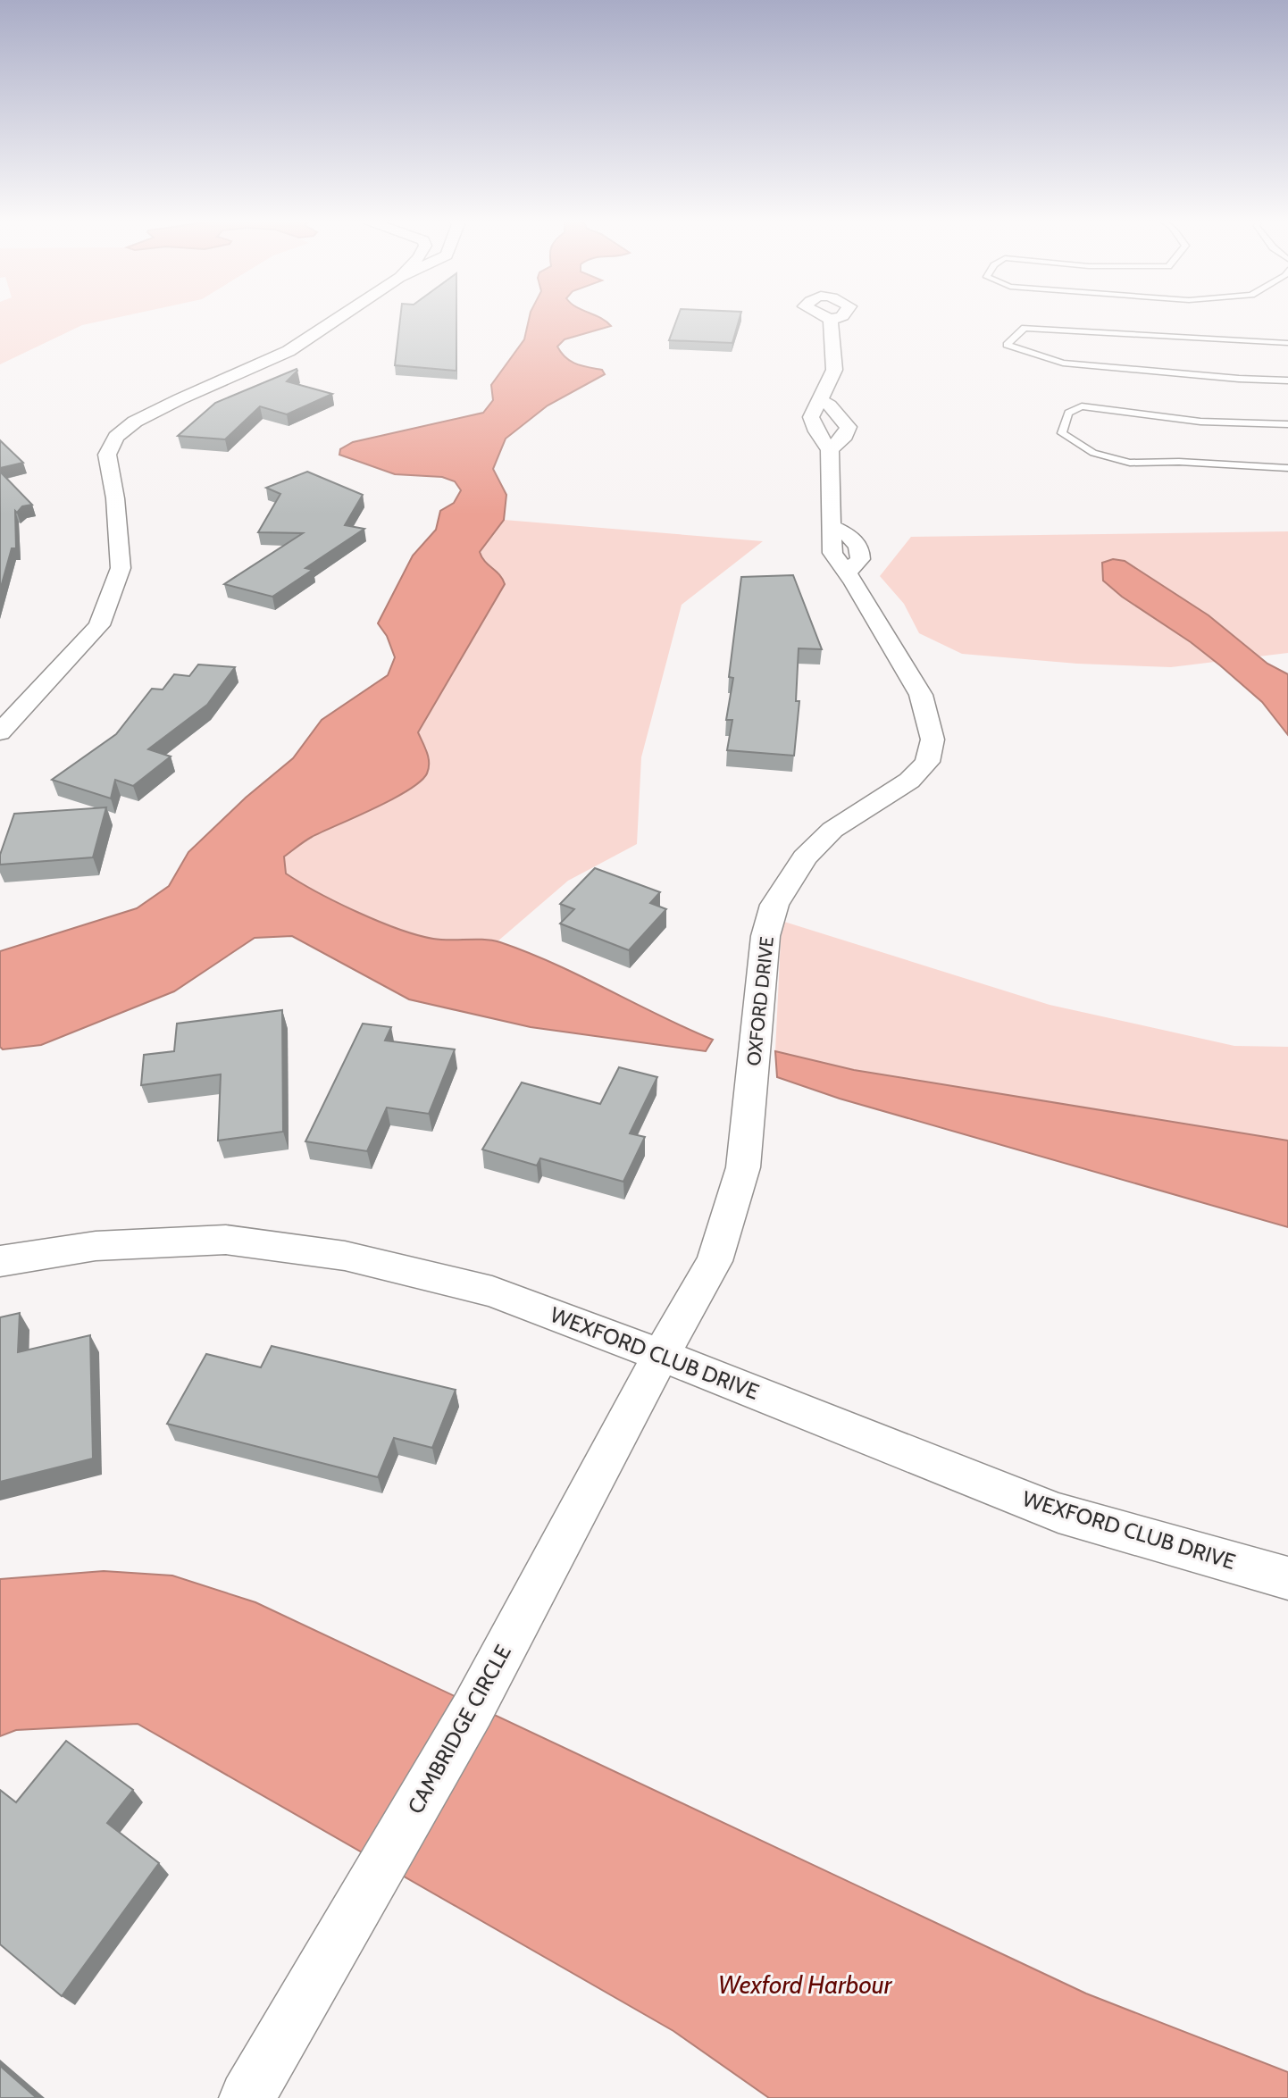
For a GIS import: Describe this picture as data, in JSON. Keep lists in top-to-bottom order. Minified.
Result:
{"streets":{"street":["OXFORD DRIVE","WEXFORD CLUB DRIVE","CAMBRIDGE CIRCLE"]},"crossings":[["OXFORD DRIVE","WEXFORD CLUB DRIVE"],["OXFORD DRIVE","CAMBRIDGE CIRCLE"],["WEXFORD CLUB DRIVE","CAMBRIDGE CIRCLE"]],"water":["Wexford Harbour"]}
